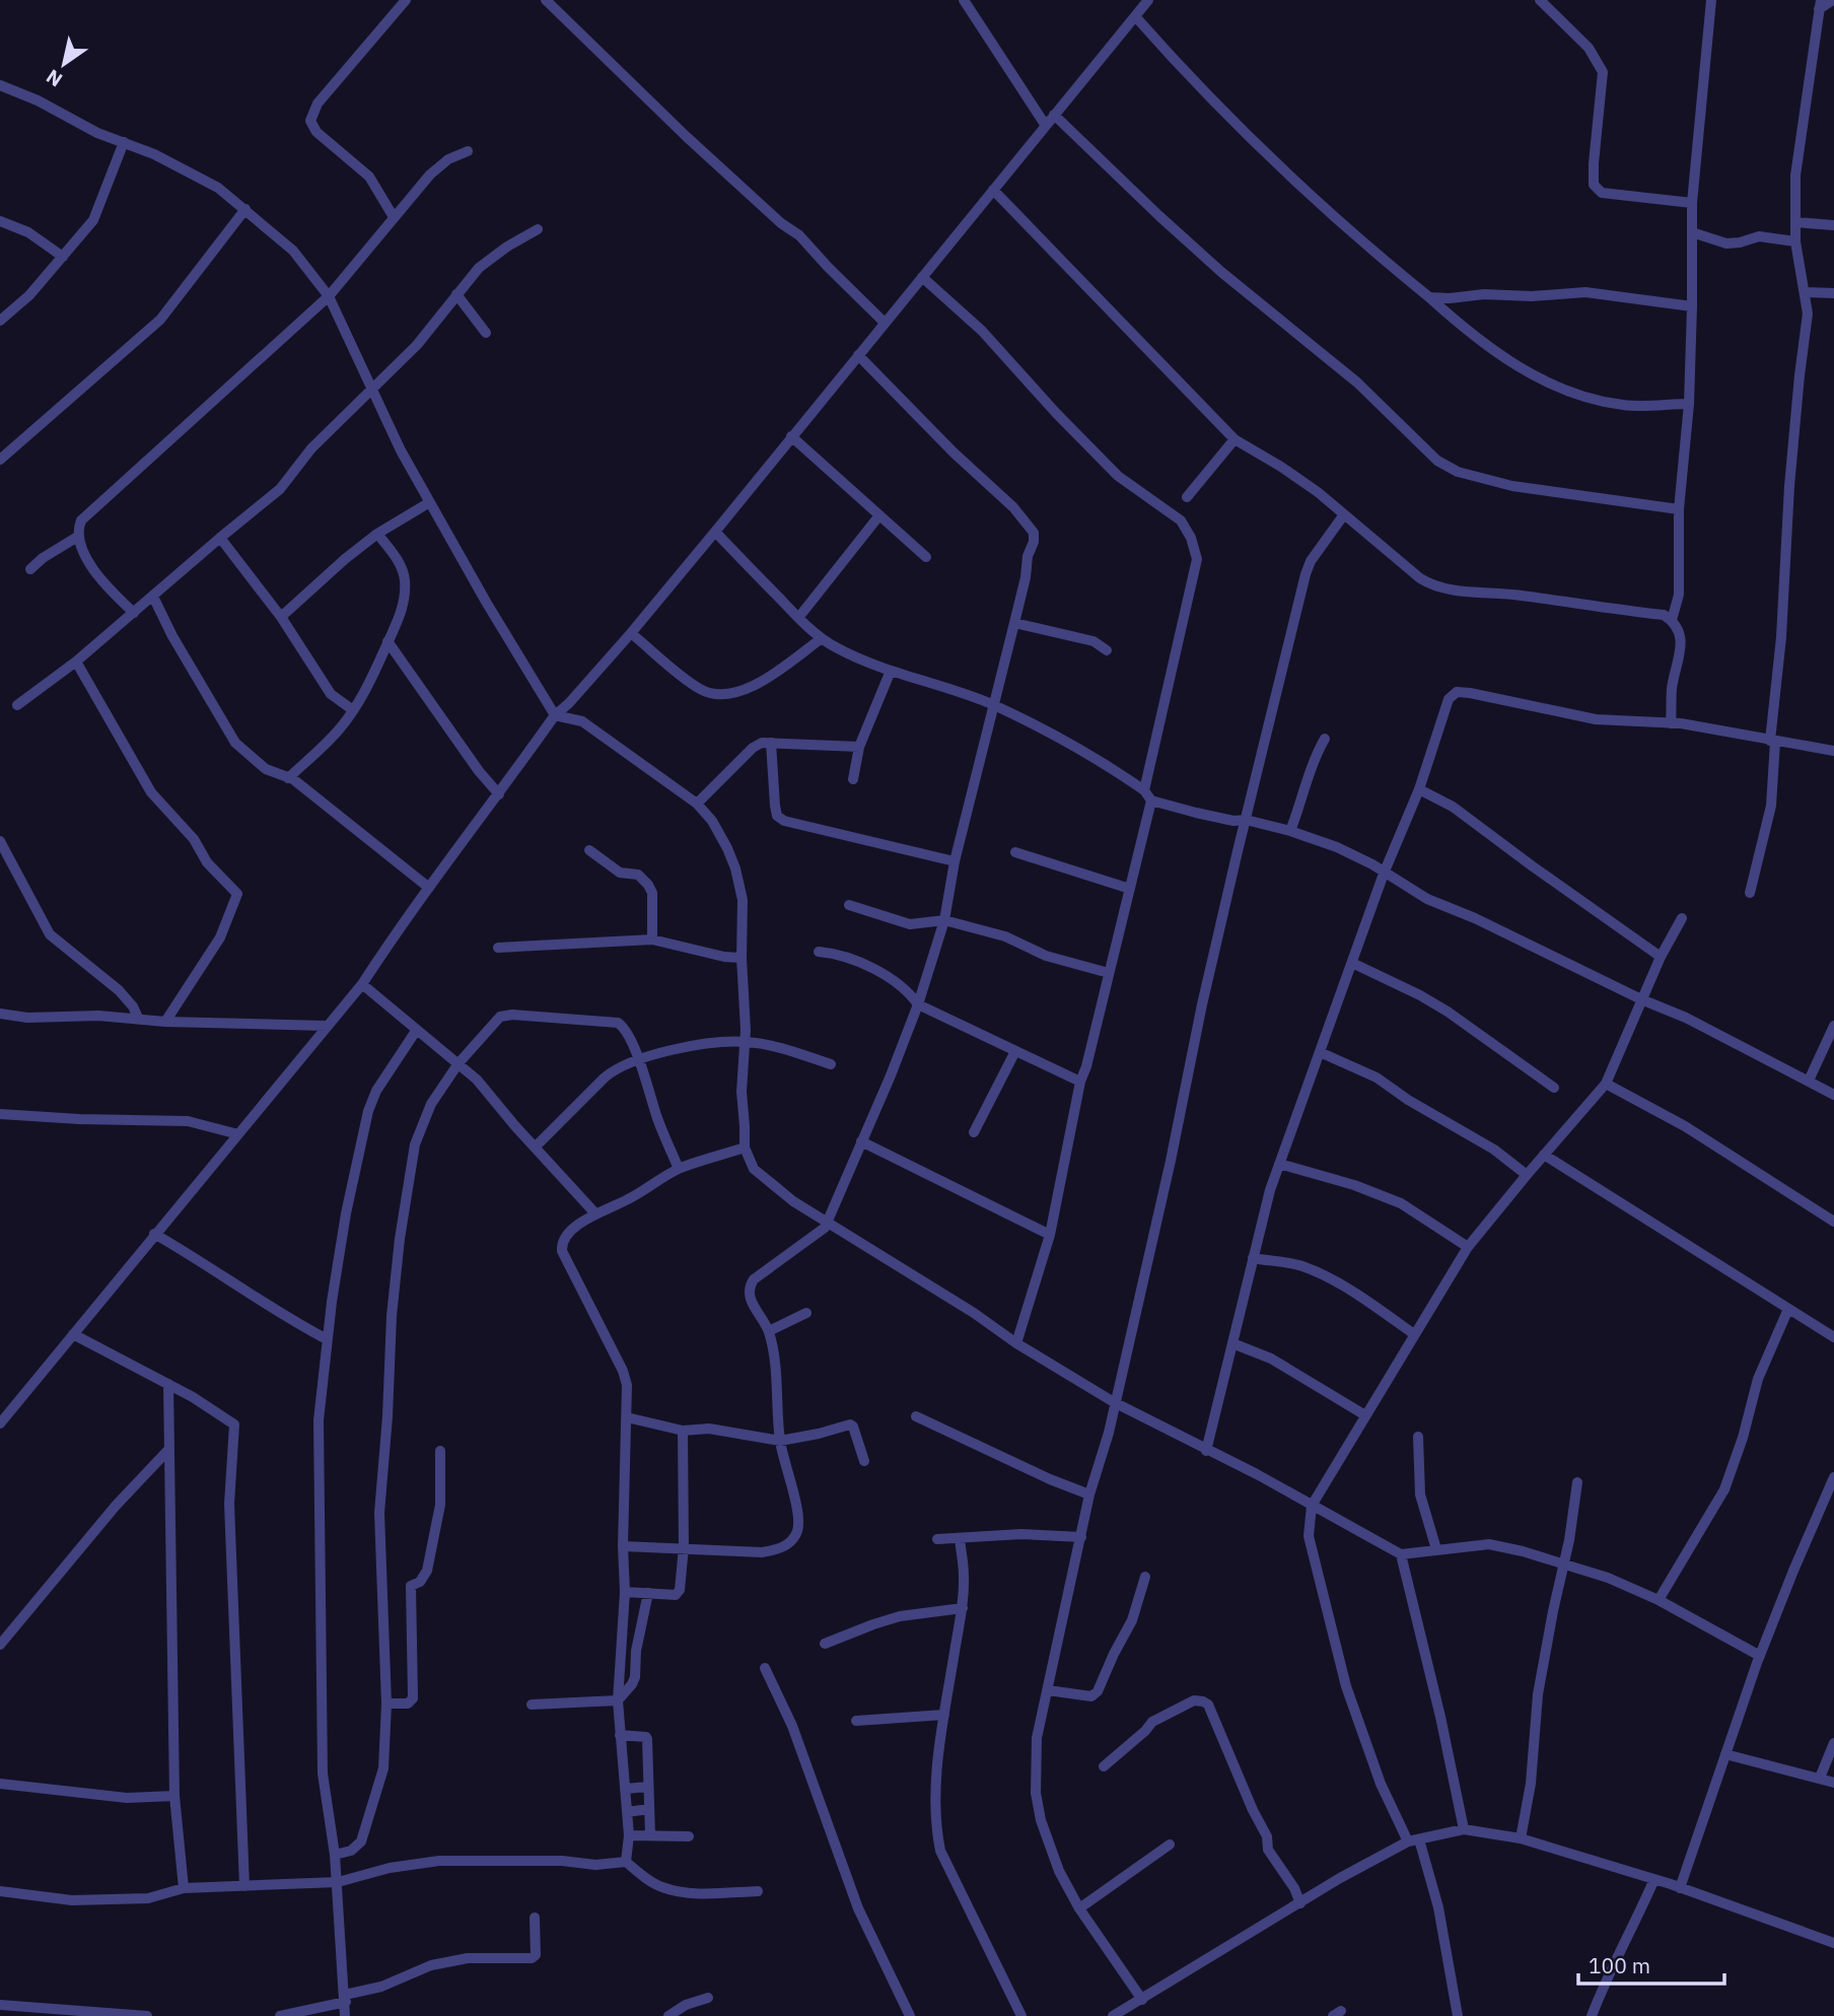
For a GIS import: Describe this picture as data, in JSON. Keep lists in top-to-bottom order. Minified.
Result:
{"scale_bar":"100 m","north":"bottom left"}
